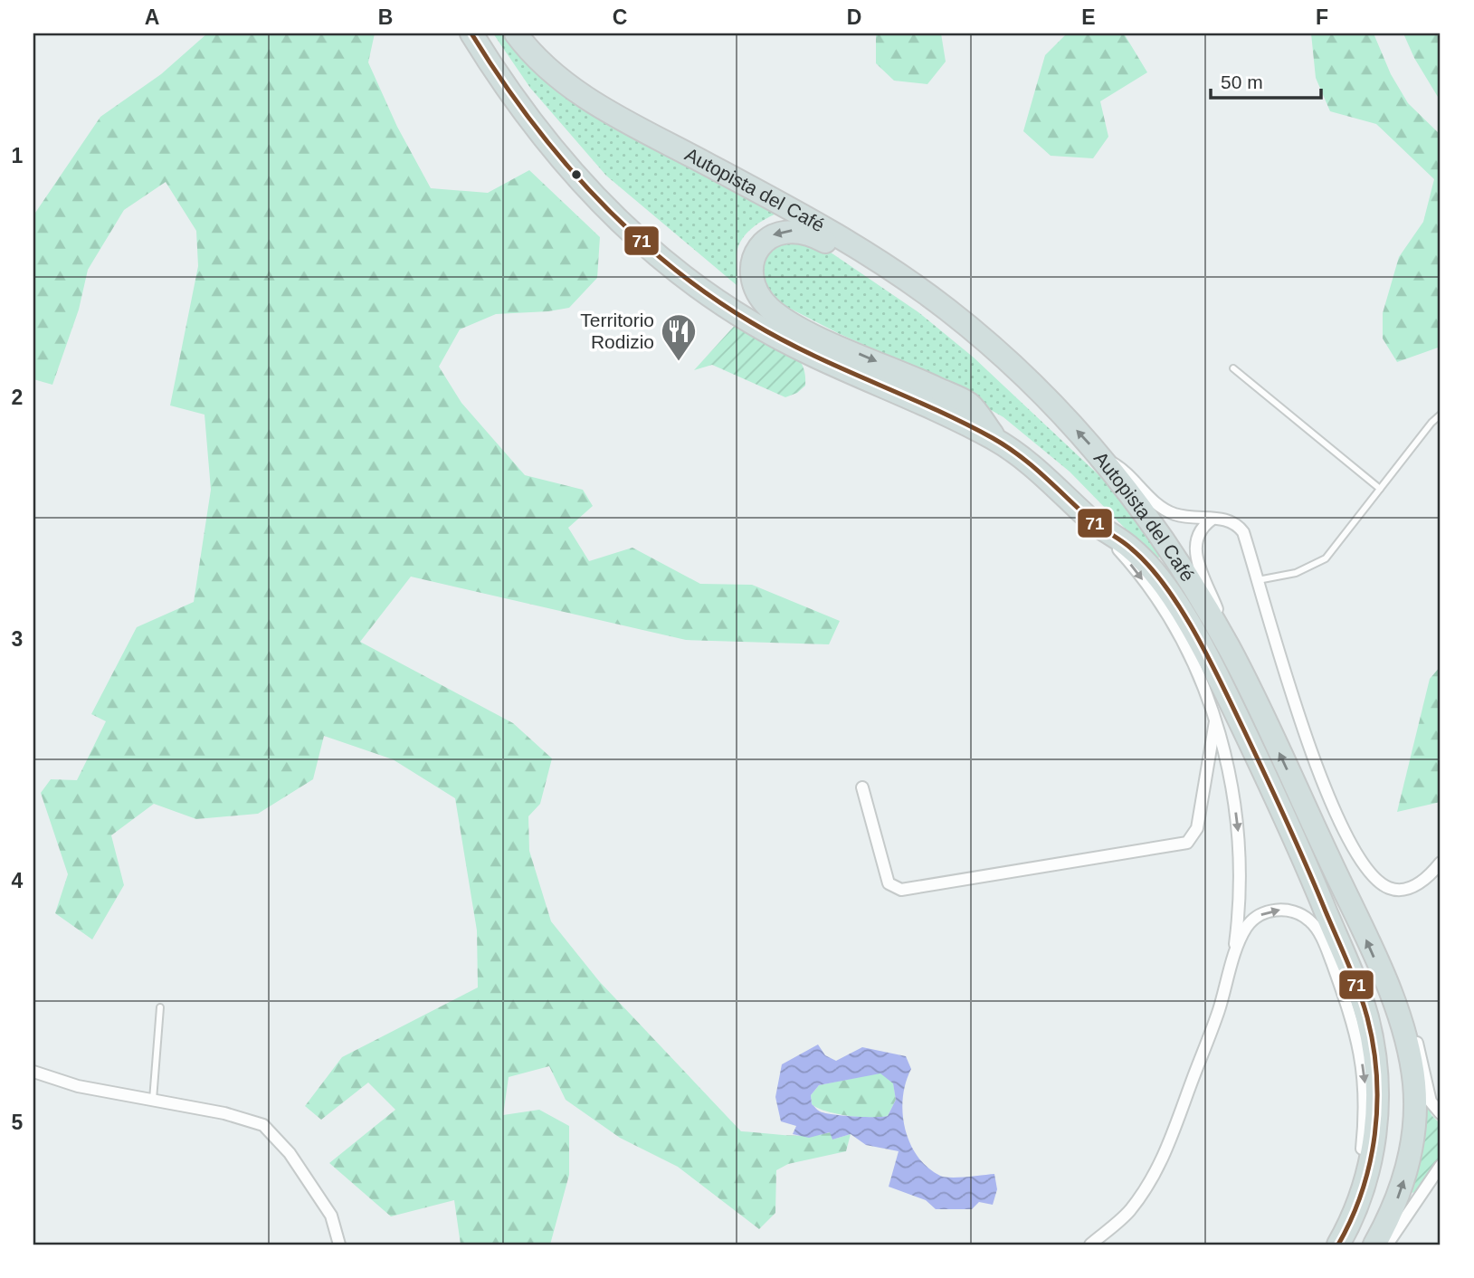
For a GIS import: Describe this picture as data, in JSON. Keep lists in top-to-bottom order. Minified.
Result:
{"streets":{"highway":["Autopista del Café"]},"places":{"restaurant":["Territorio Rodizio"]},"lines":["transit line 71"],"scale_bar":"50 m","grid":{"columns":["A","B","C","D","E","F"],"rows":["1","2","3","4","5"]}}
